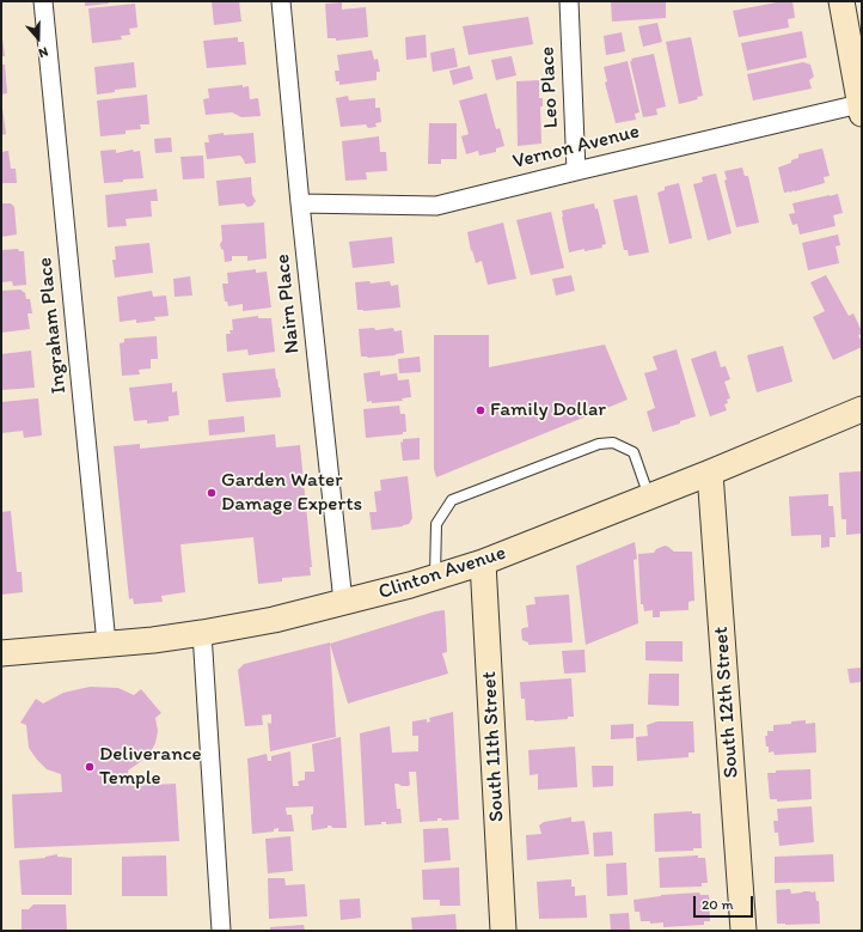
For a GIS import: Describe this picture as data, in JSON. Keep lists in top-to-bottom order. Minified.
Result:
{"streets":{"street":["Leo Place","Vernon Avenue","Nairn Place","Ingraham Place","Clinton Avenue","South 12th Street","South 11th Street"]},"crossings":[["Leo Place","Vernon Avenue"],["Vernon Avenue","Nairn Place"],["Nairn Place","Clinton Avenue"],["Ingraham Place","Clinton Avenue"],["Clinton Avenue","South 12th Street"],["Clinton Avenue","South 11th Street"]],"places":["Family Dollar","Garden Water Damage Experts","Deliverance Temple"],"scale_bar":"20 m","north":"bottom"}
